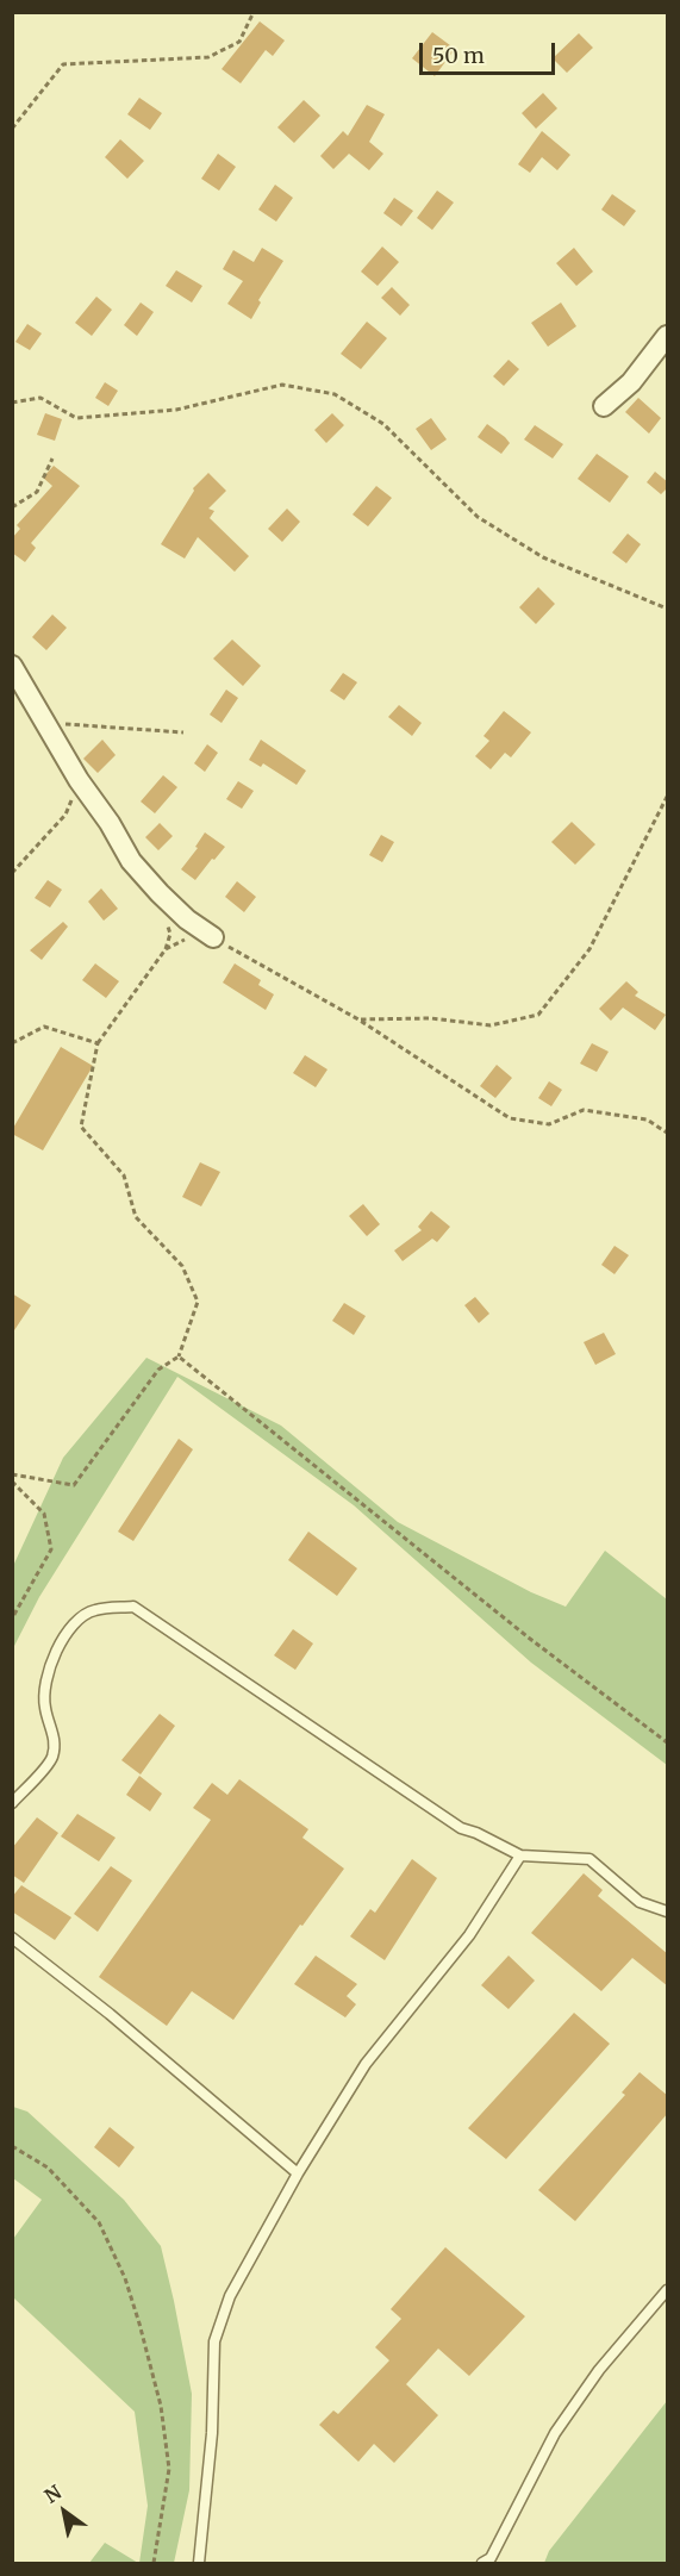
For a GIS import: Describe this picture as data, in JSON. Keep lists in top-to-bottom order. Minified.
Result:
{"scale_bar":"50 m","north":"top left"}
